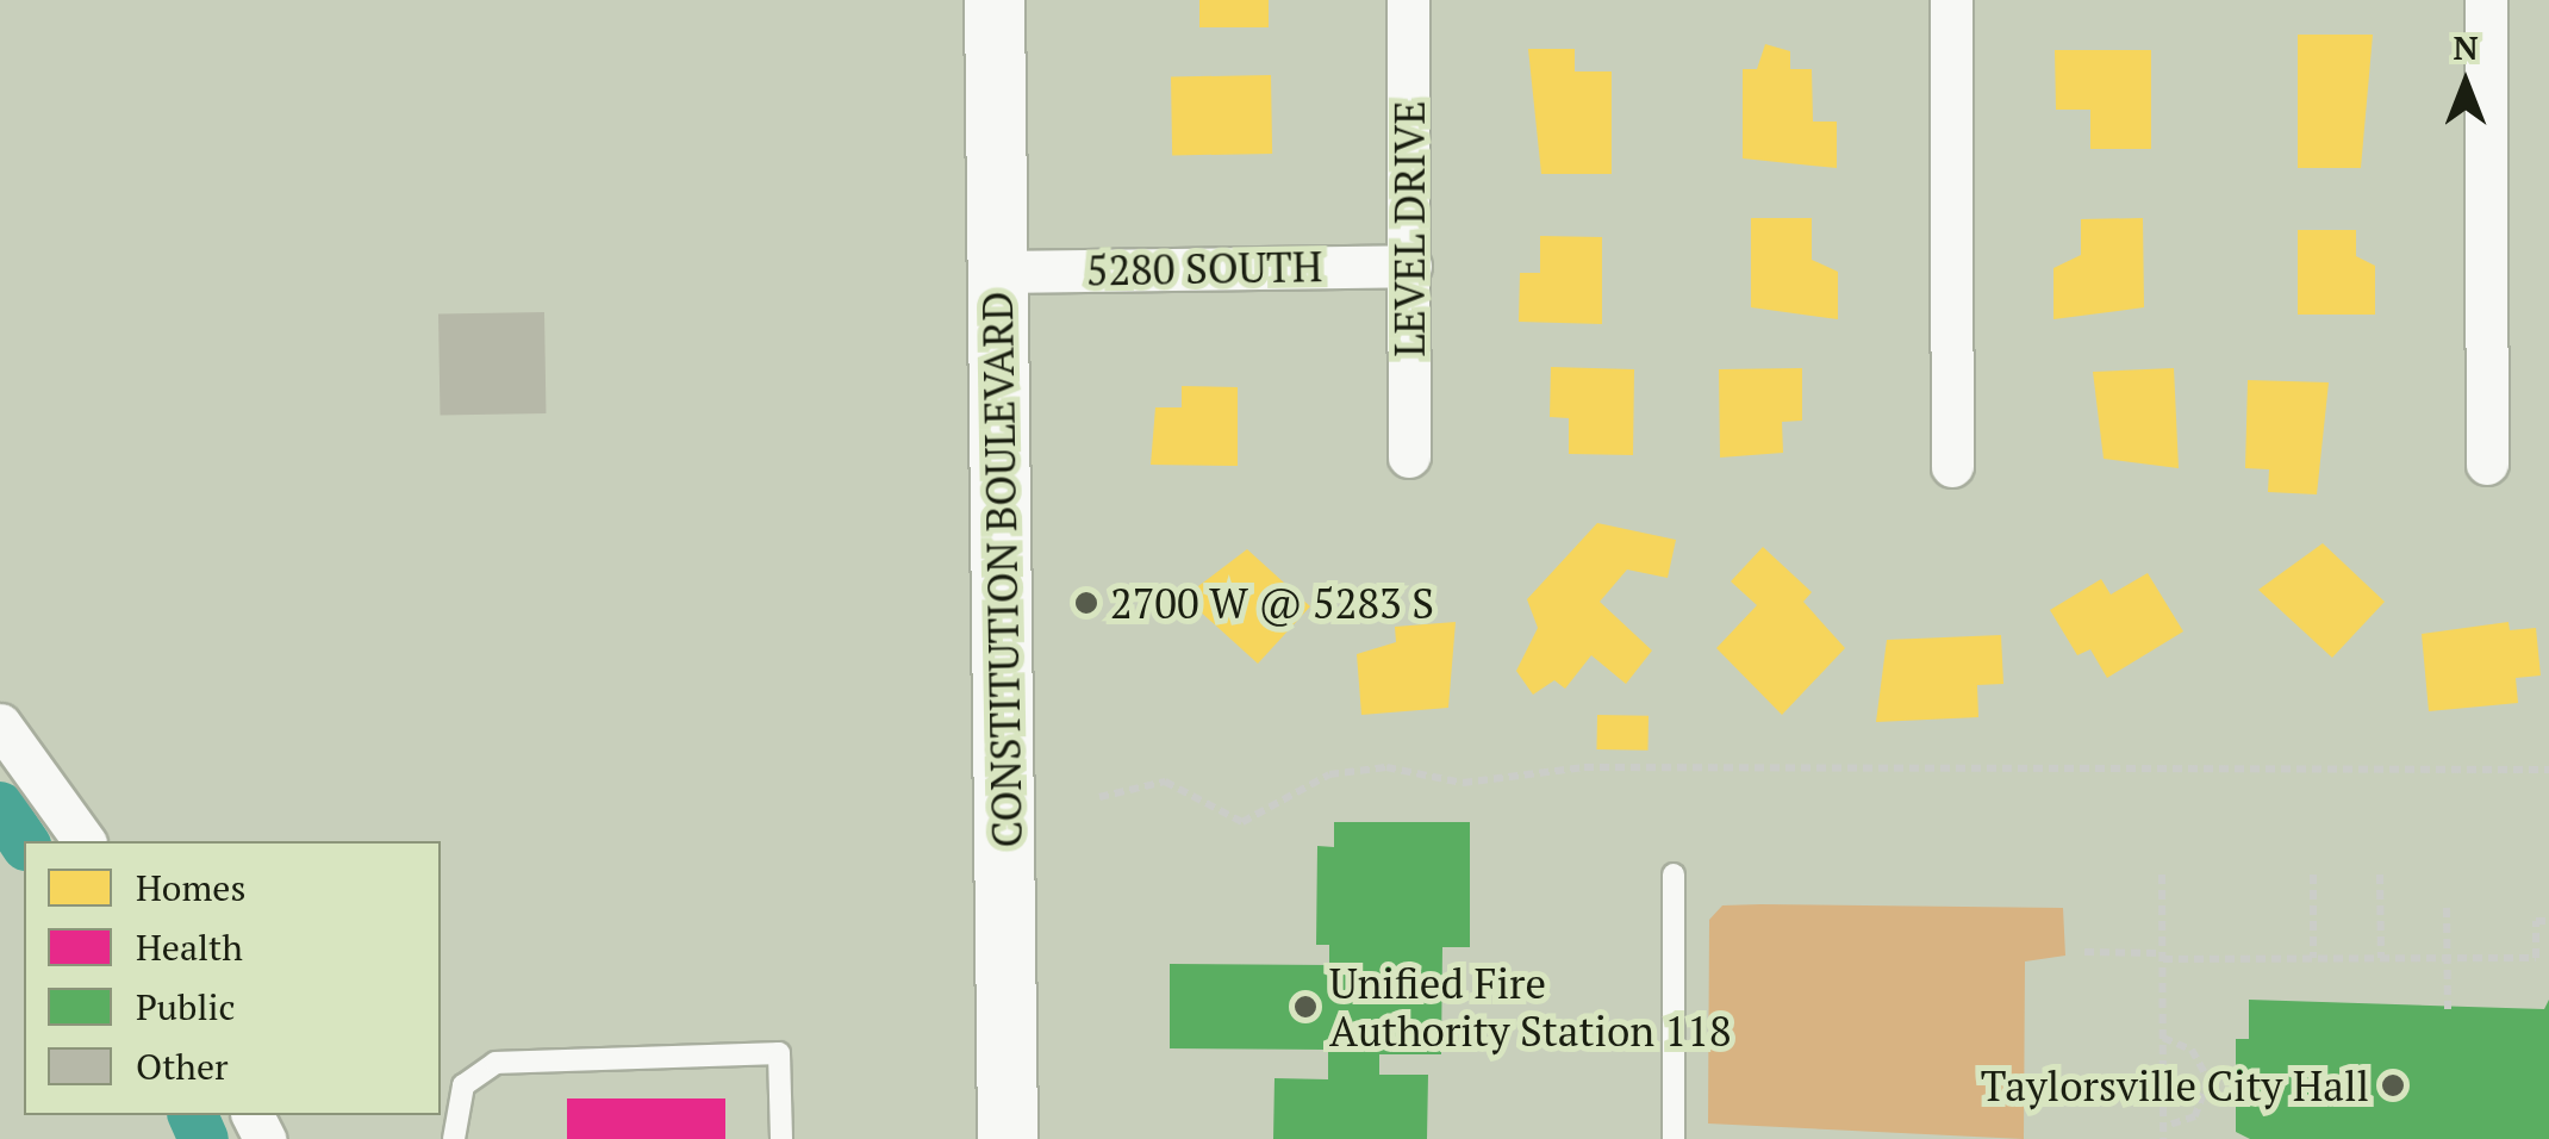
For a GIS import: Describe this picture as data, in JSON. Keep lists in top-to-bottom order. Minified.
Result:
{"streets":{"main road":["CONSTITUTION BOULEVARD"],"street":["LEVEL DRIVE","5280 SOUTH"]},"crossings":[["LEVEL DRIVE","5280 SOUTH"],["5280 SOUTH","CONSTITUTION BOULEVARD"]],"places":["2700 W @ 5283 S","Unified Fire Authority Station 118","Taylorsville City Hall"],"legend":["Homes","Health","Public","Other"],"north":"top"}
